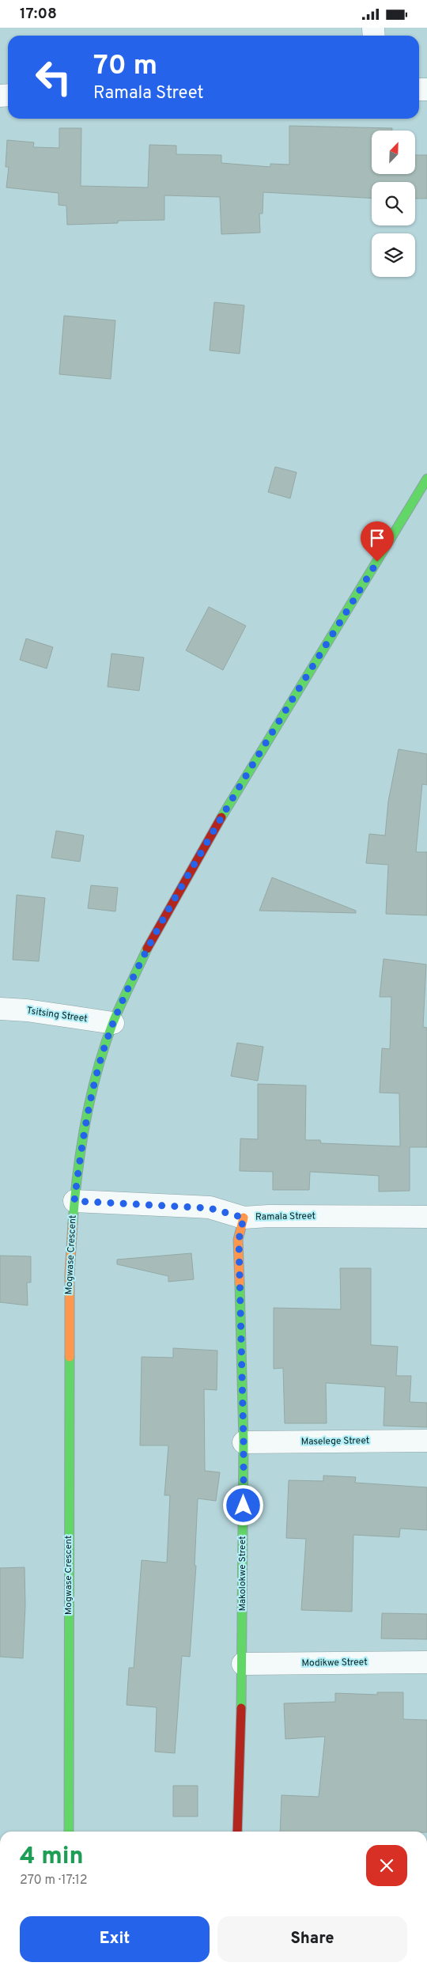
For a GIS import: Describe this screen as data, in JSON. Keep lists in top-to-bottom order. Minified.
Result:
{"streets":{"street":["Tsitsing Street","Ramala Street","Mogwase Crescent","Maselege Street","Makolokwe Street","Modikwe Street"]},"crossings":[["Tsitsing Street","Mogwase Crescent"],["Ramala Street","Mogwase Crescent"],["Ramala Street","Makolokwe Street"],["Maselege Street","Makolokwe Street"],["Makolokwe Street","Modikwe Street"]],"north":"top right","page":{"status":"17:08","turn":["70 m","Ramala Street"],"heading":["4 min","270 m · 17:12"],"buttons":["Exit","Share"]}}
